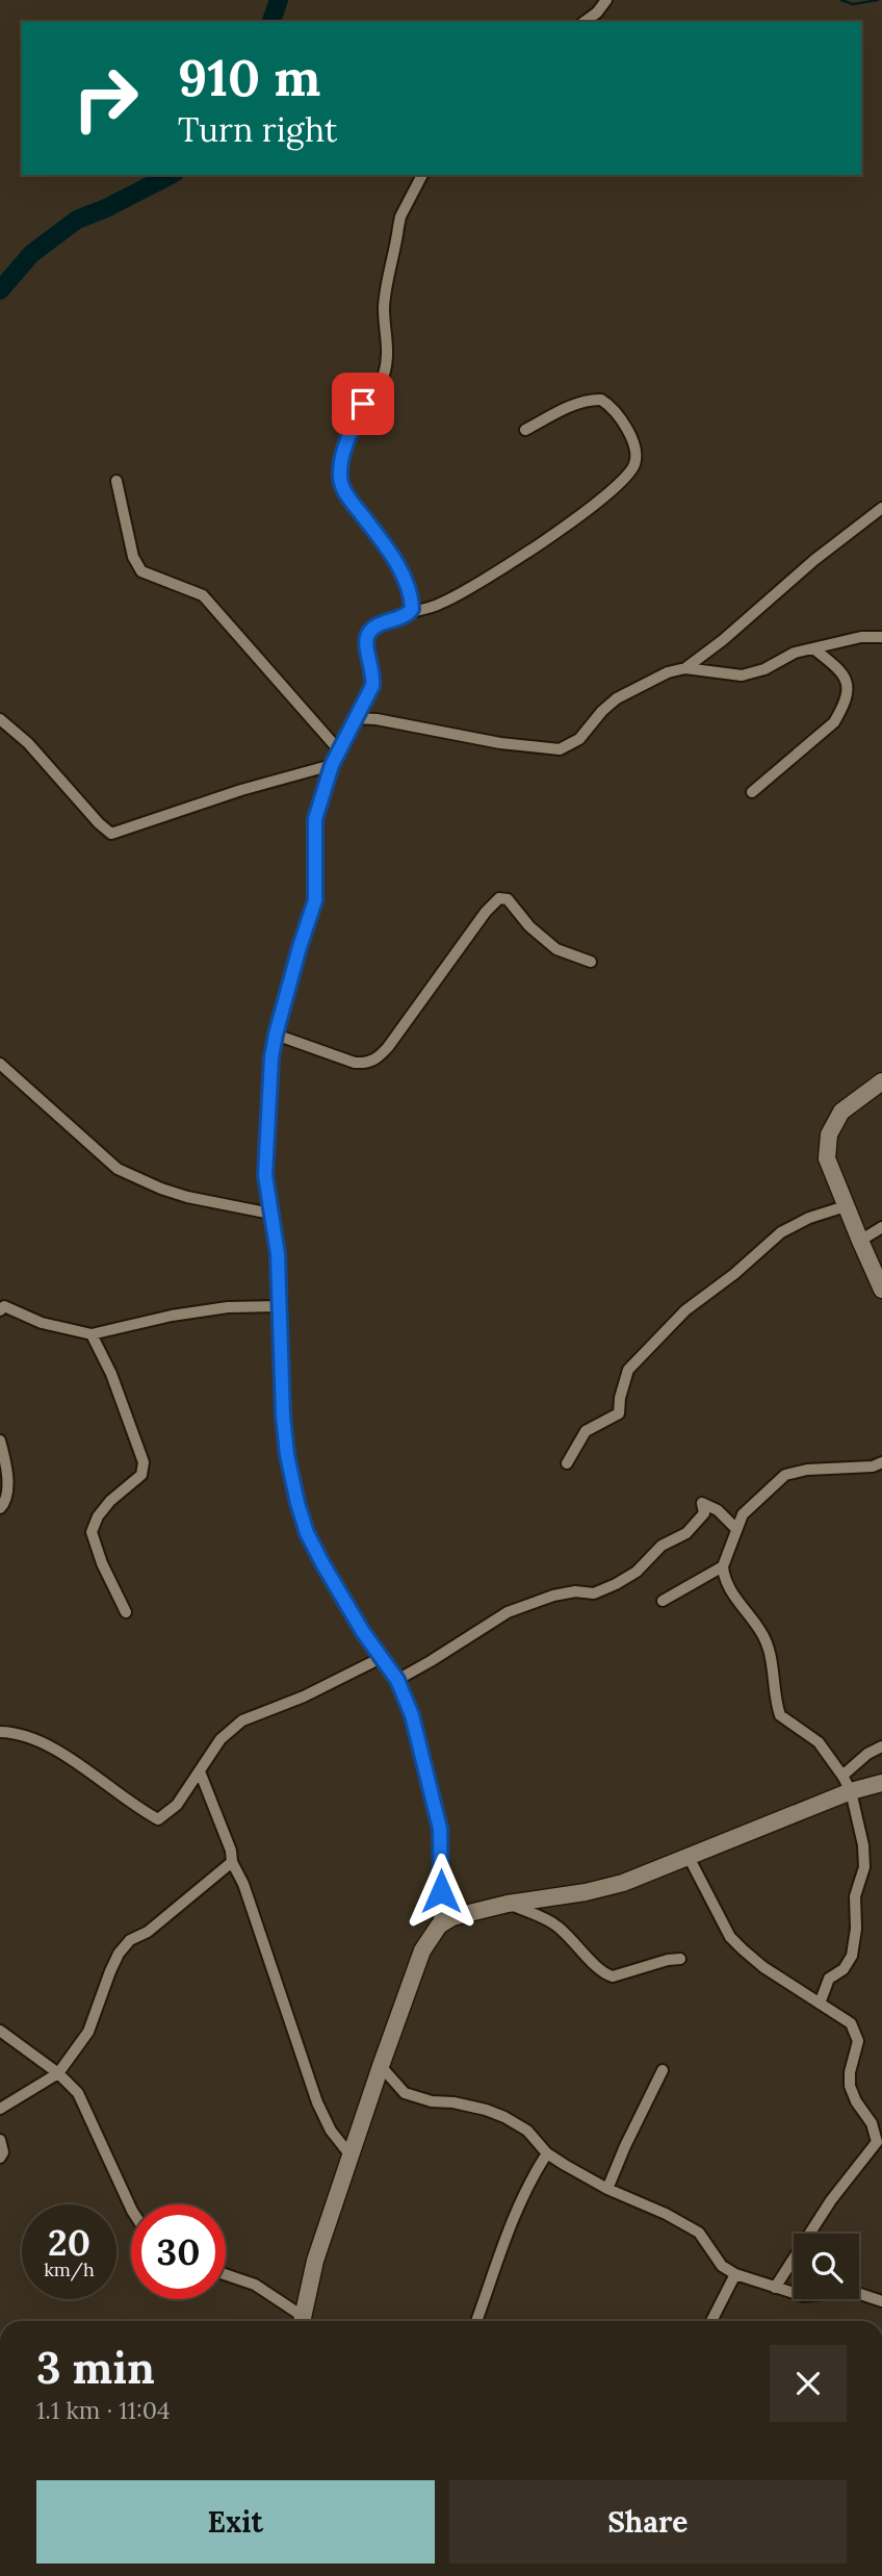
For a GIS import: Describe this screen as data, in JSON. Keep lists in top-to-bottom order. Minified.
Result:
{"page":{"turn":["910 m","Turn right"],"speed":"20 km/h","limit":"30","heading":["3 min","1.1 km · 11:04"],"buttons":["Exit","Share"]}}
